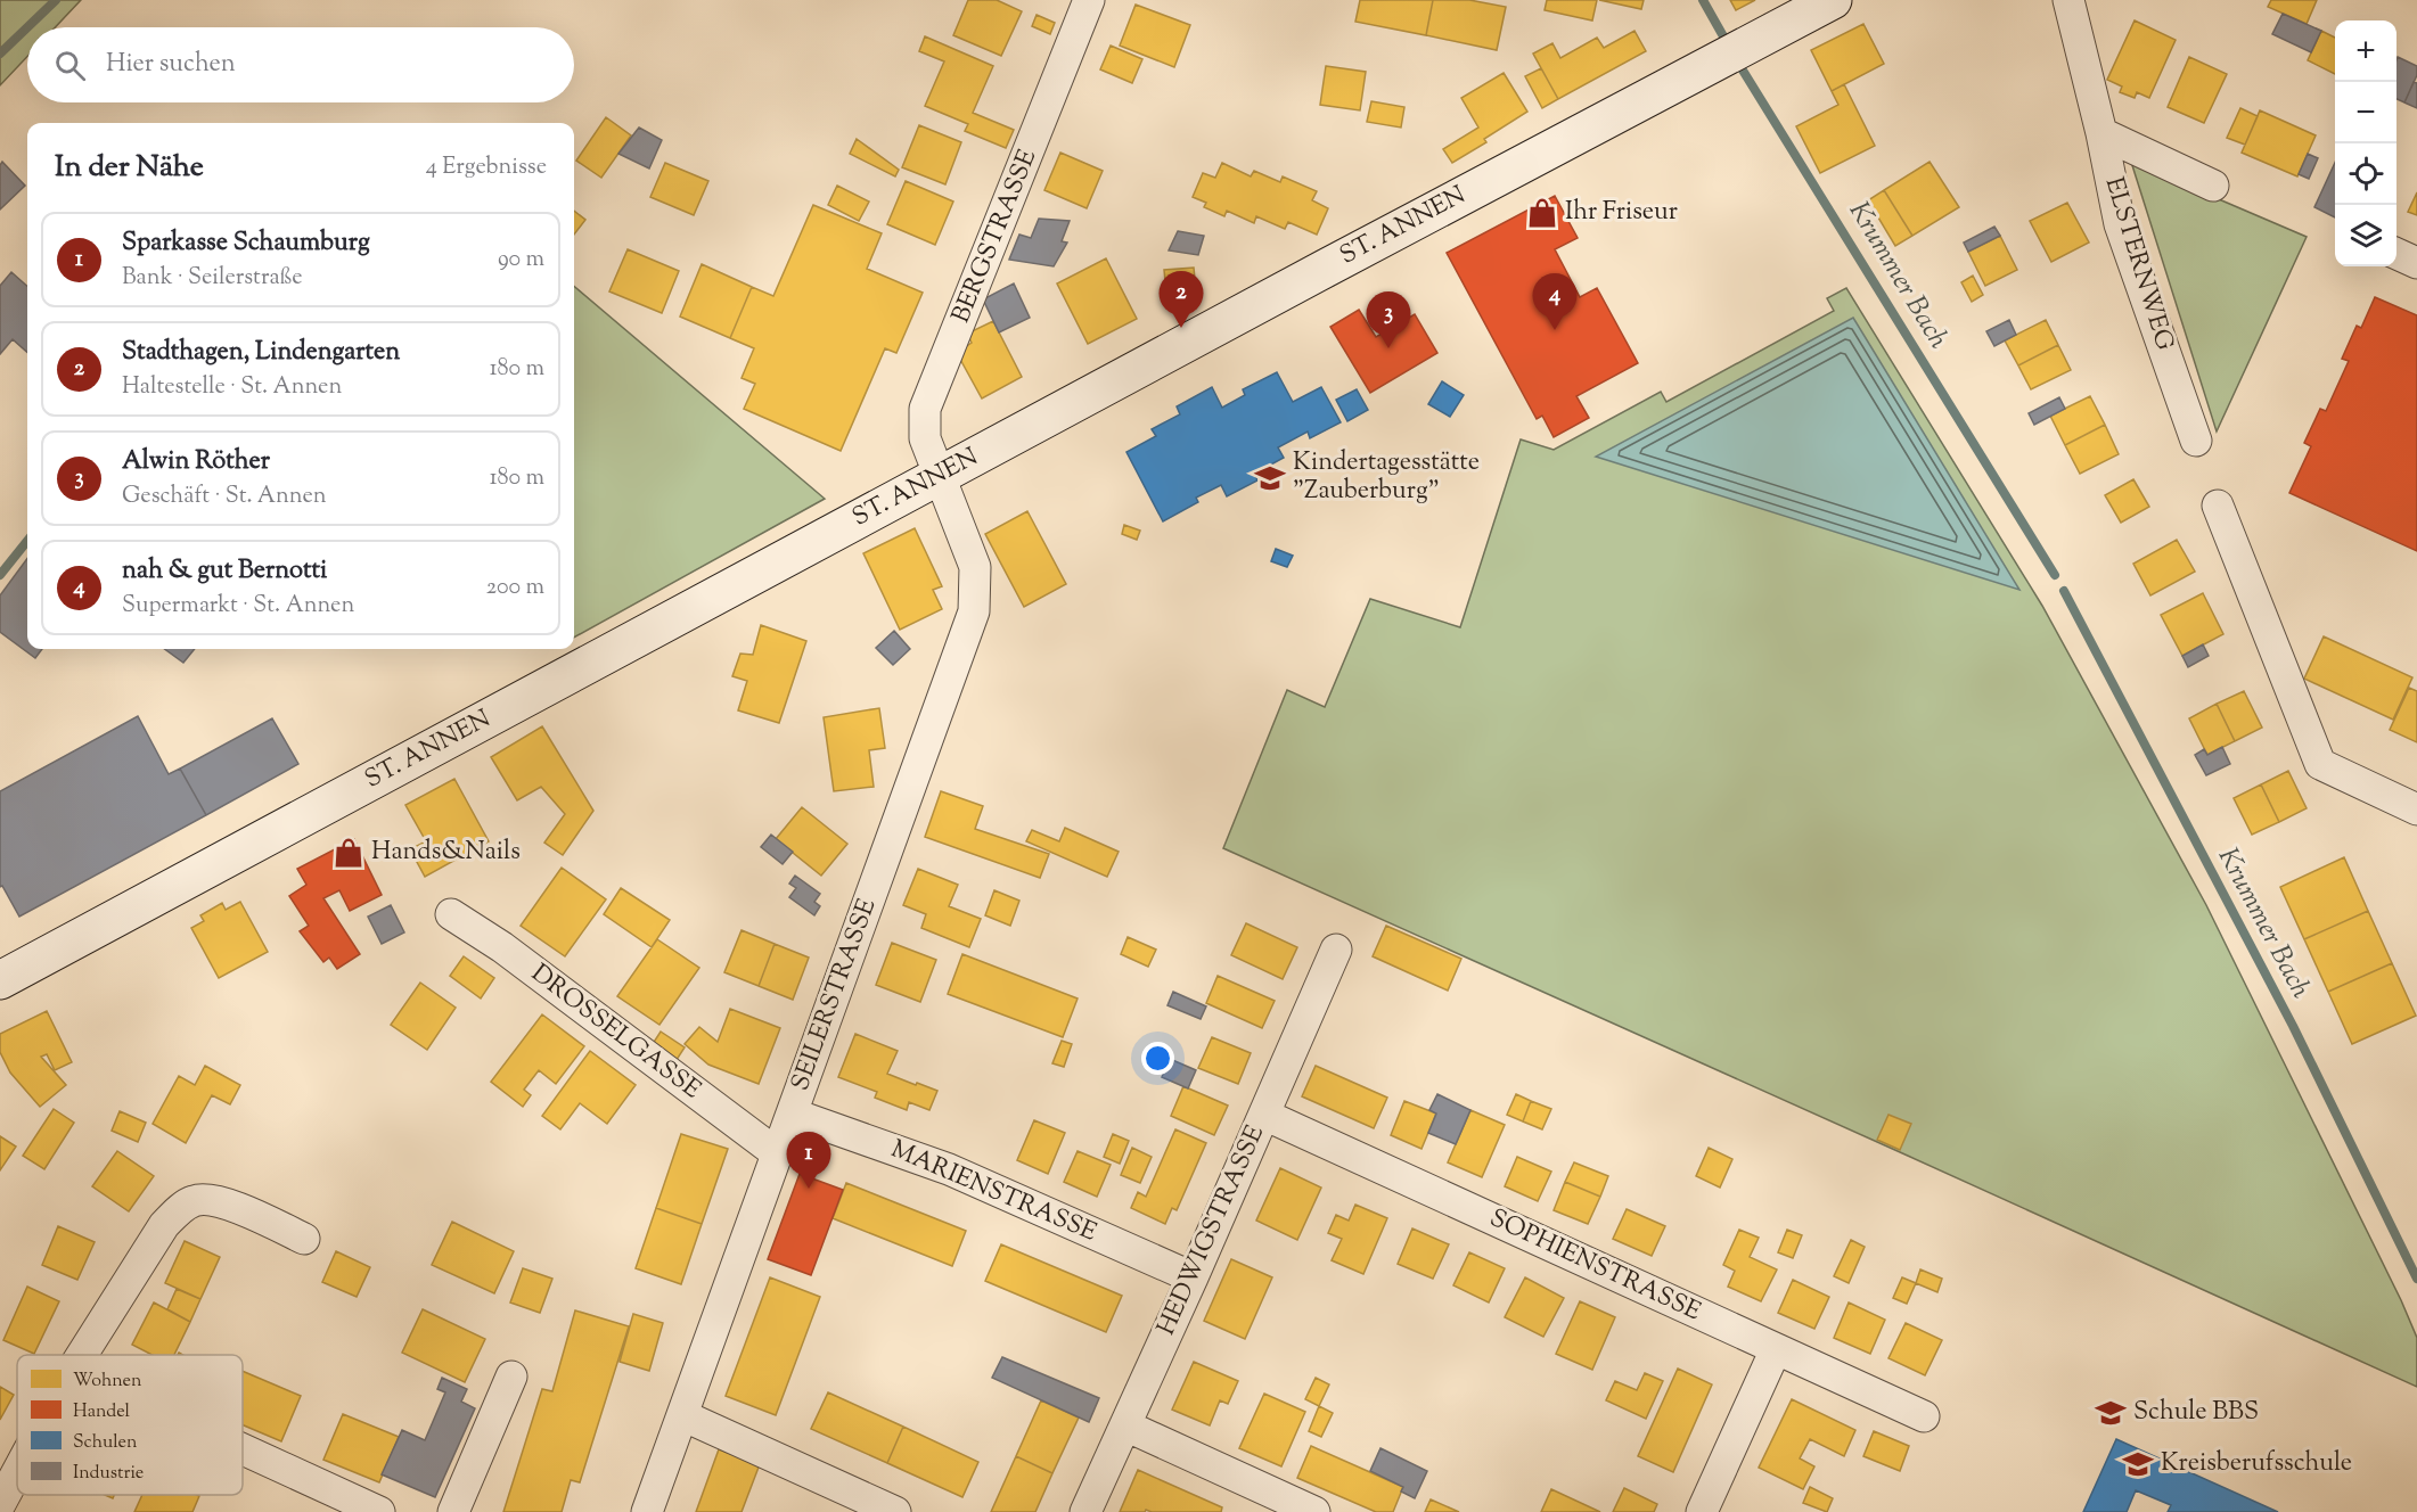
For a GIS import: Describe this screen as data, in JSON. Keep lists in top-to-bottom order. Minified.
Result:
{"streets":{"main road":["ST. ANNEN"],"street":["BERGSTRASSE","ELSTERNWEG","SEILERSTRASSE","DROSSELGASSE","MARIENSTRASSE","HEDWIGSTRASSE","SOPHIENSTRASSE"]},"crossings":[["ST. ANNEN","BERGSTRASSE"],["ST. ANNEN","SEILERSTRASSE"],["BERGSTRASSE","SEILERSTRASSE"],["SEILERSTRASSE","DROSSELGASSE"],["SEILERSTRASSE","MARIENSTRASSE"],["MARIENSTRASSE","HEDWIGSTRASSE"],["HEDWIGSTRASSE","SOPHIENSTRASSE"]],"water":["Krummer Bach"],"places":{"shop":["Ihr Friseur","Hands&Nails"],"school or university":["Kindertagesstätte \"Zauberburg\"","Schule BBS","Kreisberufsschule"]},"legend":["Wohnen","Handel","Schulen","Industrie"],"page":{"map_buttons":["+","−"],"search":"Hier suchen","heading":["In der Nähe","4 Ergebnisse"],"list":[{"mark":"1","name":"Sparkasse Schaumburg","note":"Bank · Seilerstraße","value":"90 m"},{"mark":"2","name":"Stadthagen, Lindengarten","note":"Haltestelle · St. Annen","value":"180 m"},{"mark":"3","name":"Alwin Röther","note":"Geschäft · St. Annen","value":"180 m"},{"mark":"4","name":"nah & gut Bernotti","note":"Supermarkt · St. Annen","value":"200 m"}],"pins":["2","4","3","1"]}}
